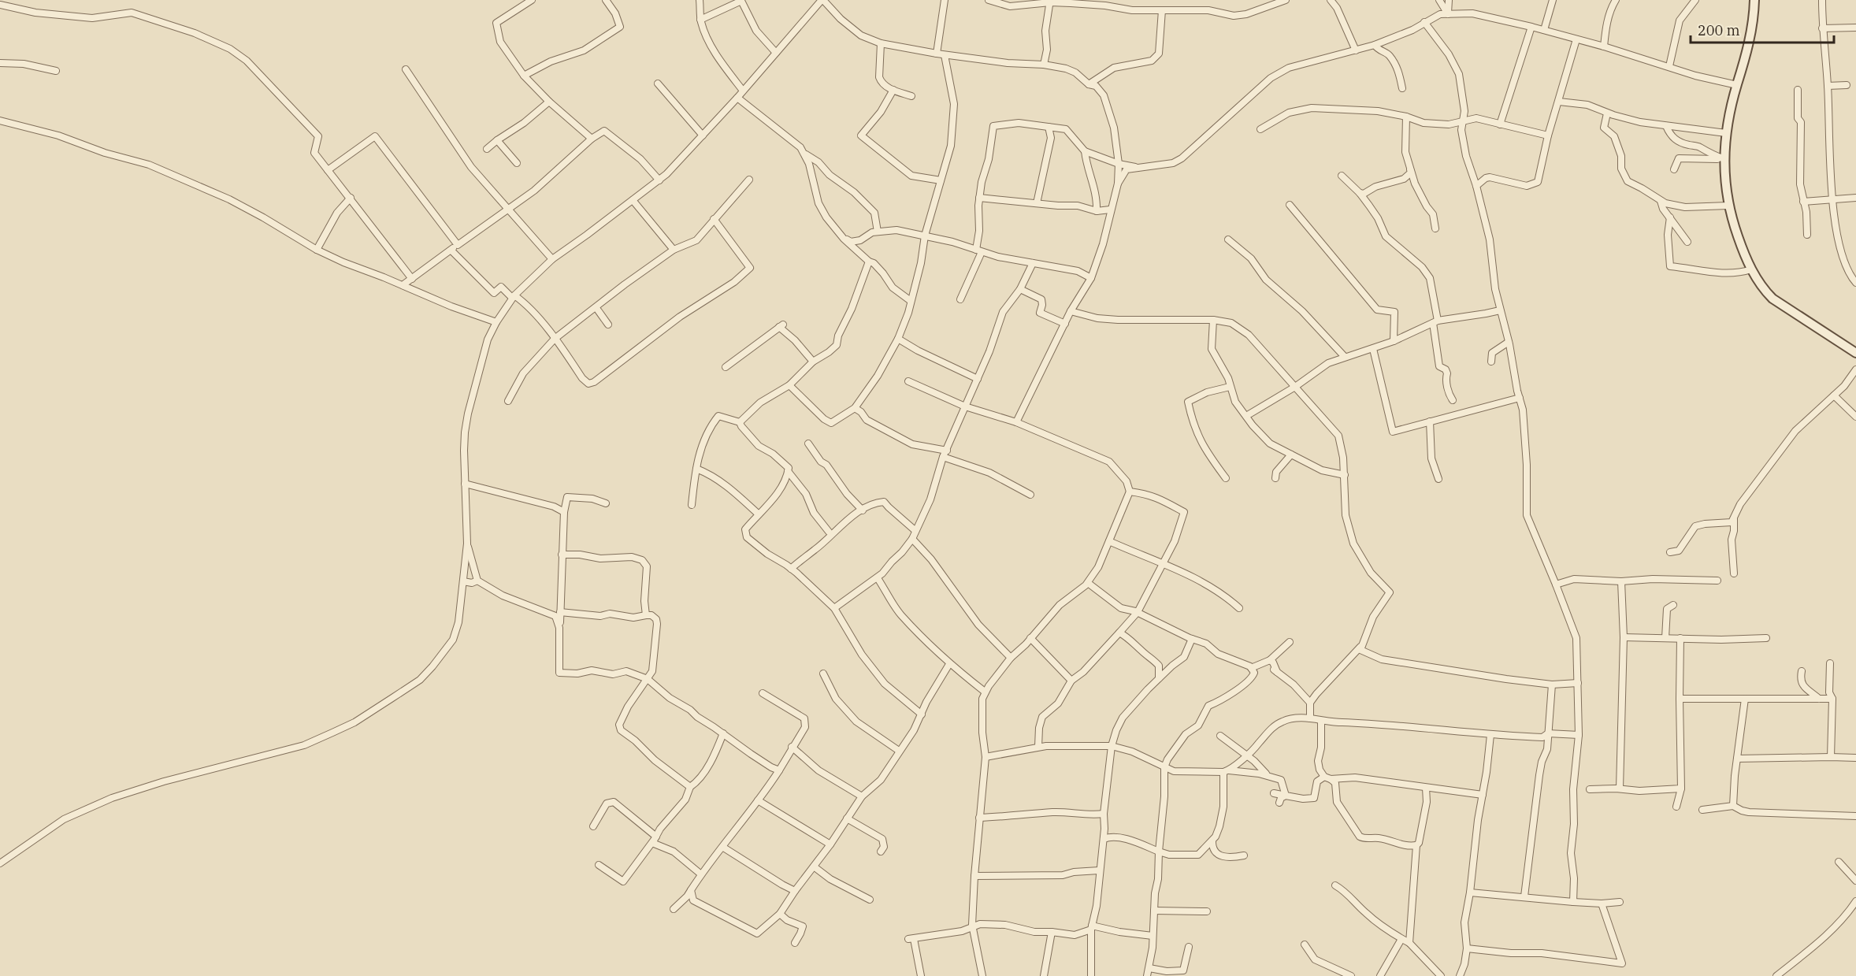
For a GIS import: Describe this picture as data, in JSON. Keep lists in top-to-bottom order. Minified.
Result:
{"scale_bar":"200 m"}
